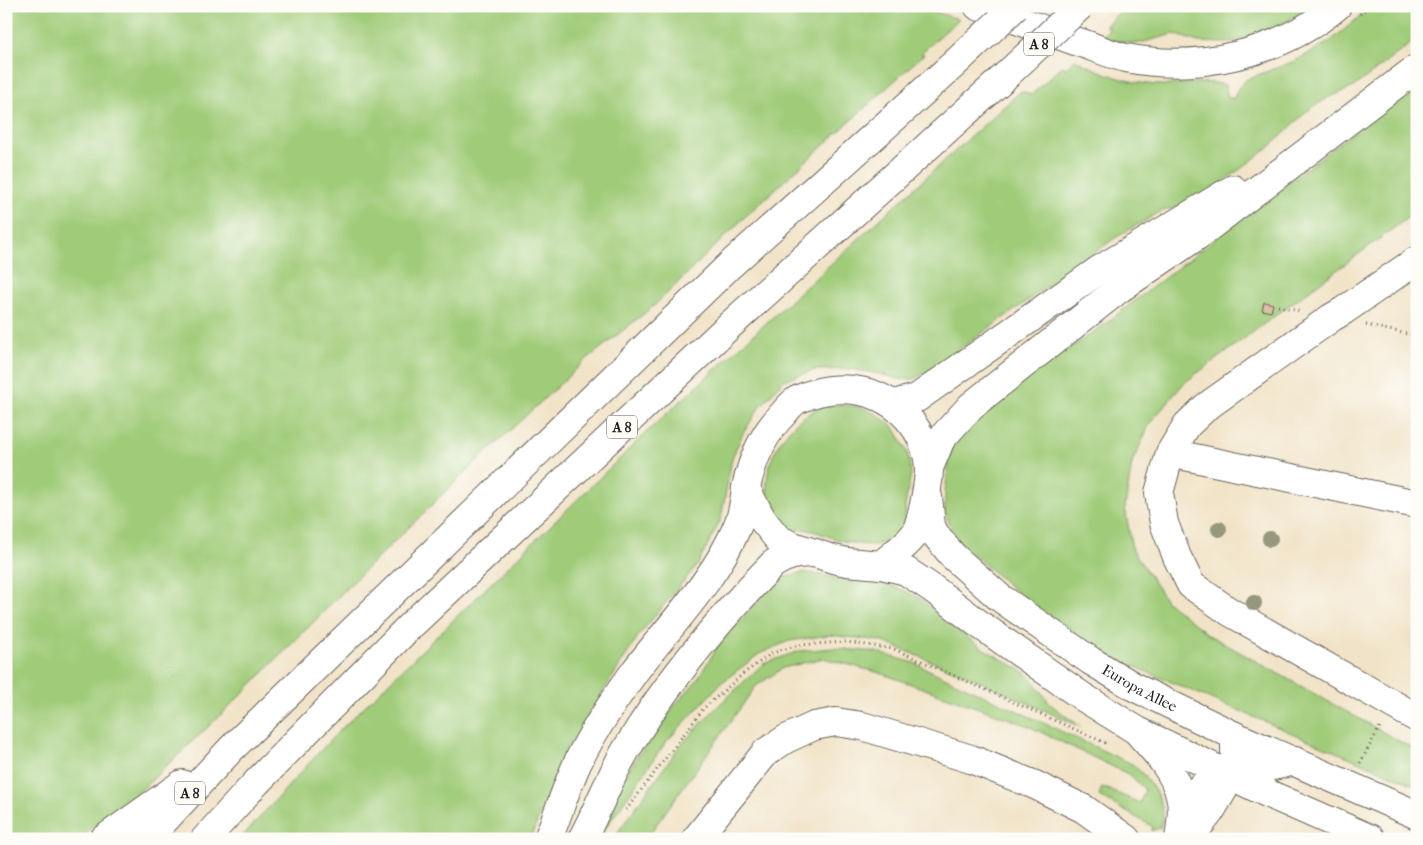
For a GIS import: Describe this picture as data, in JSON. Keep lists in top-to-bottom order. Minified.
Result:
{"streets":{"main road":["A 8","Europa Allee"]}}
